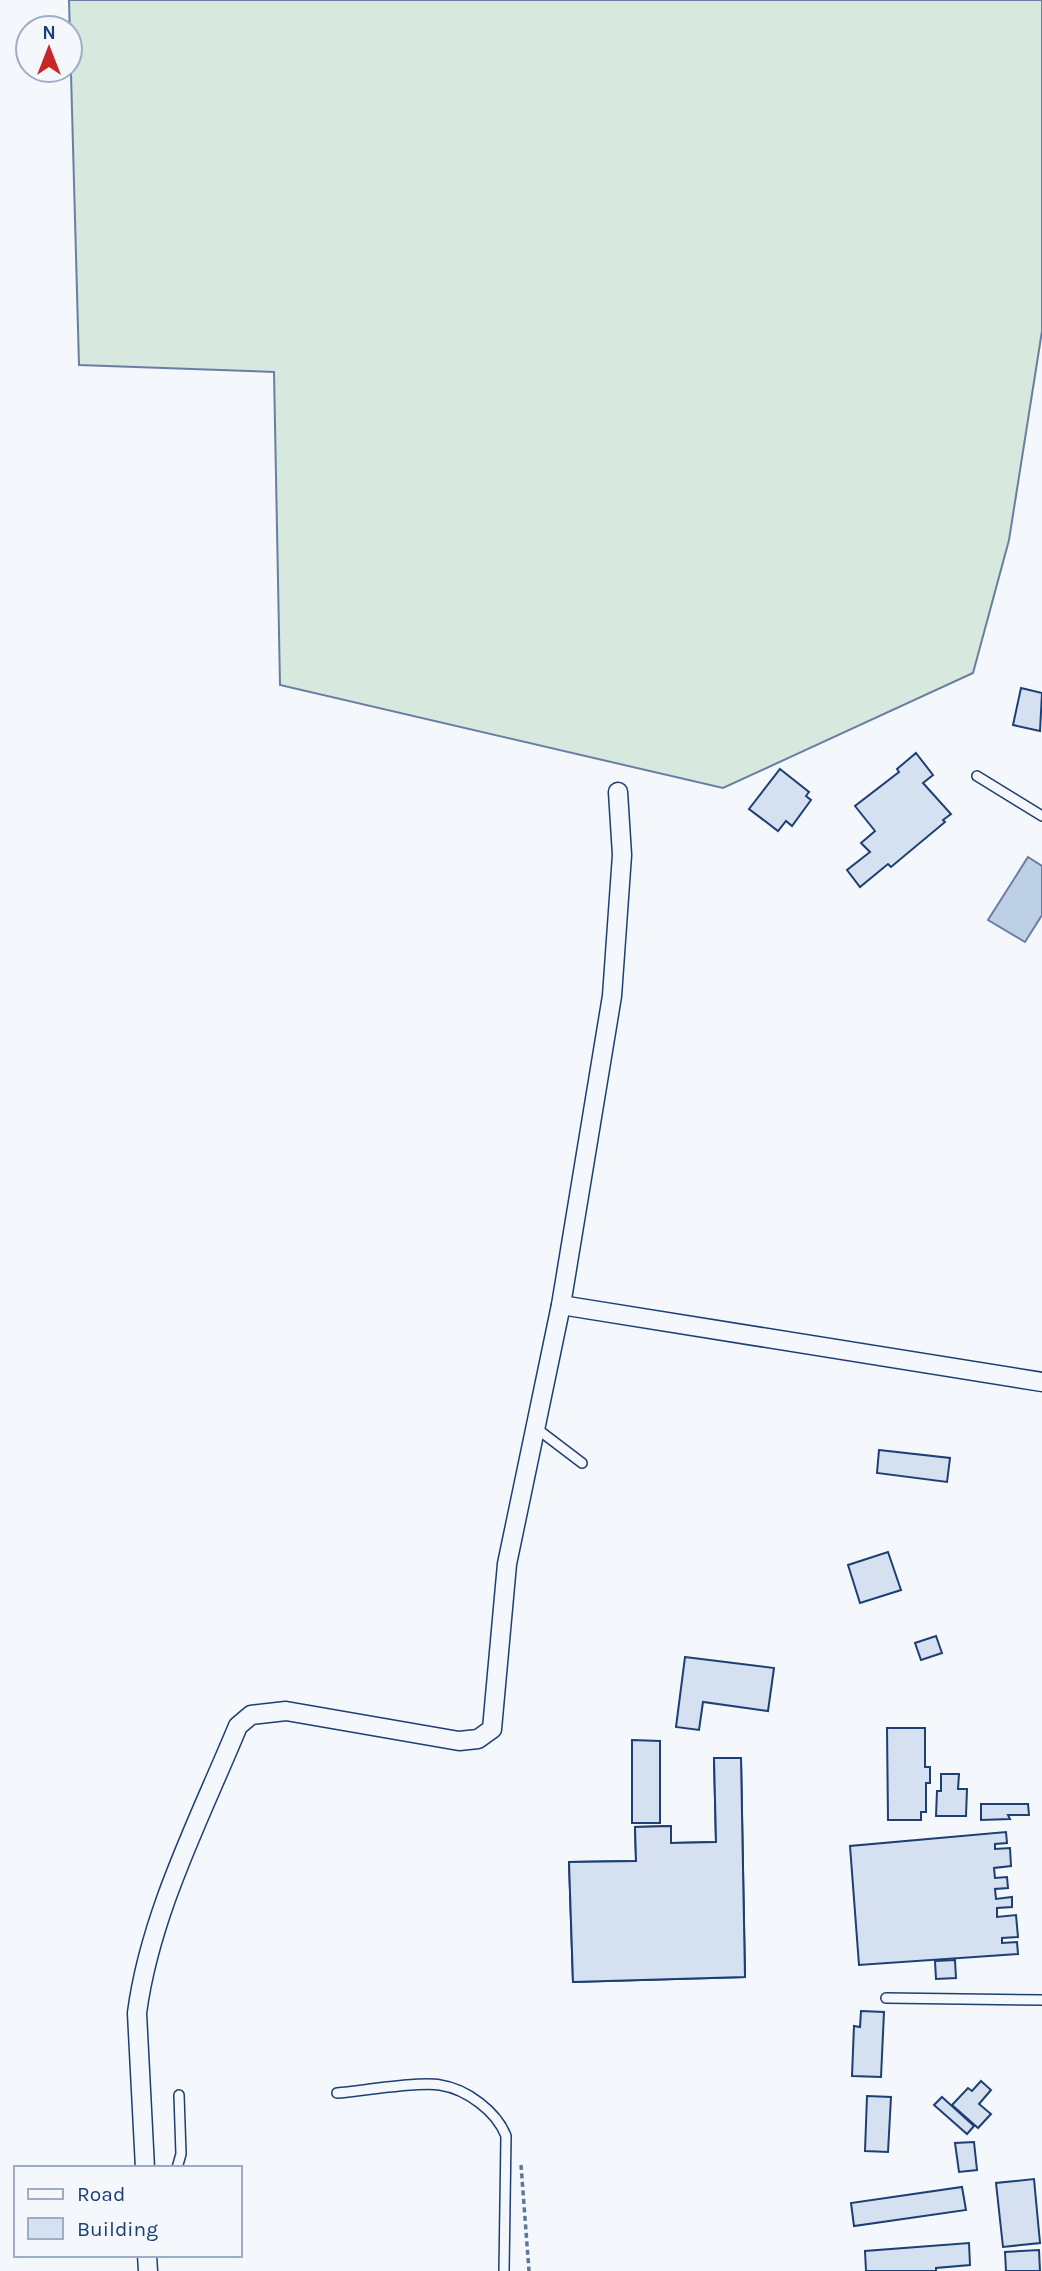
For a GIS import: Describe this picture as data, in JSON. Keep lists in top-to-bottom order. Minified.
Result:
{"legend":["Road","Building"],"north":"top"}
